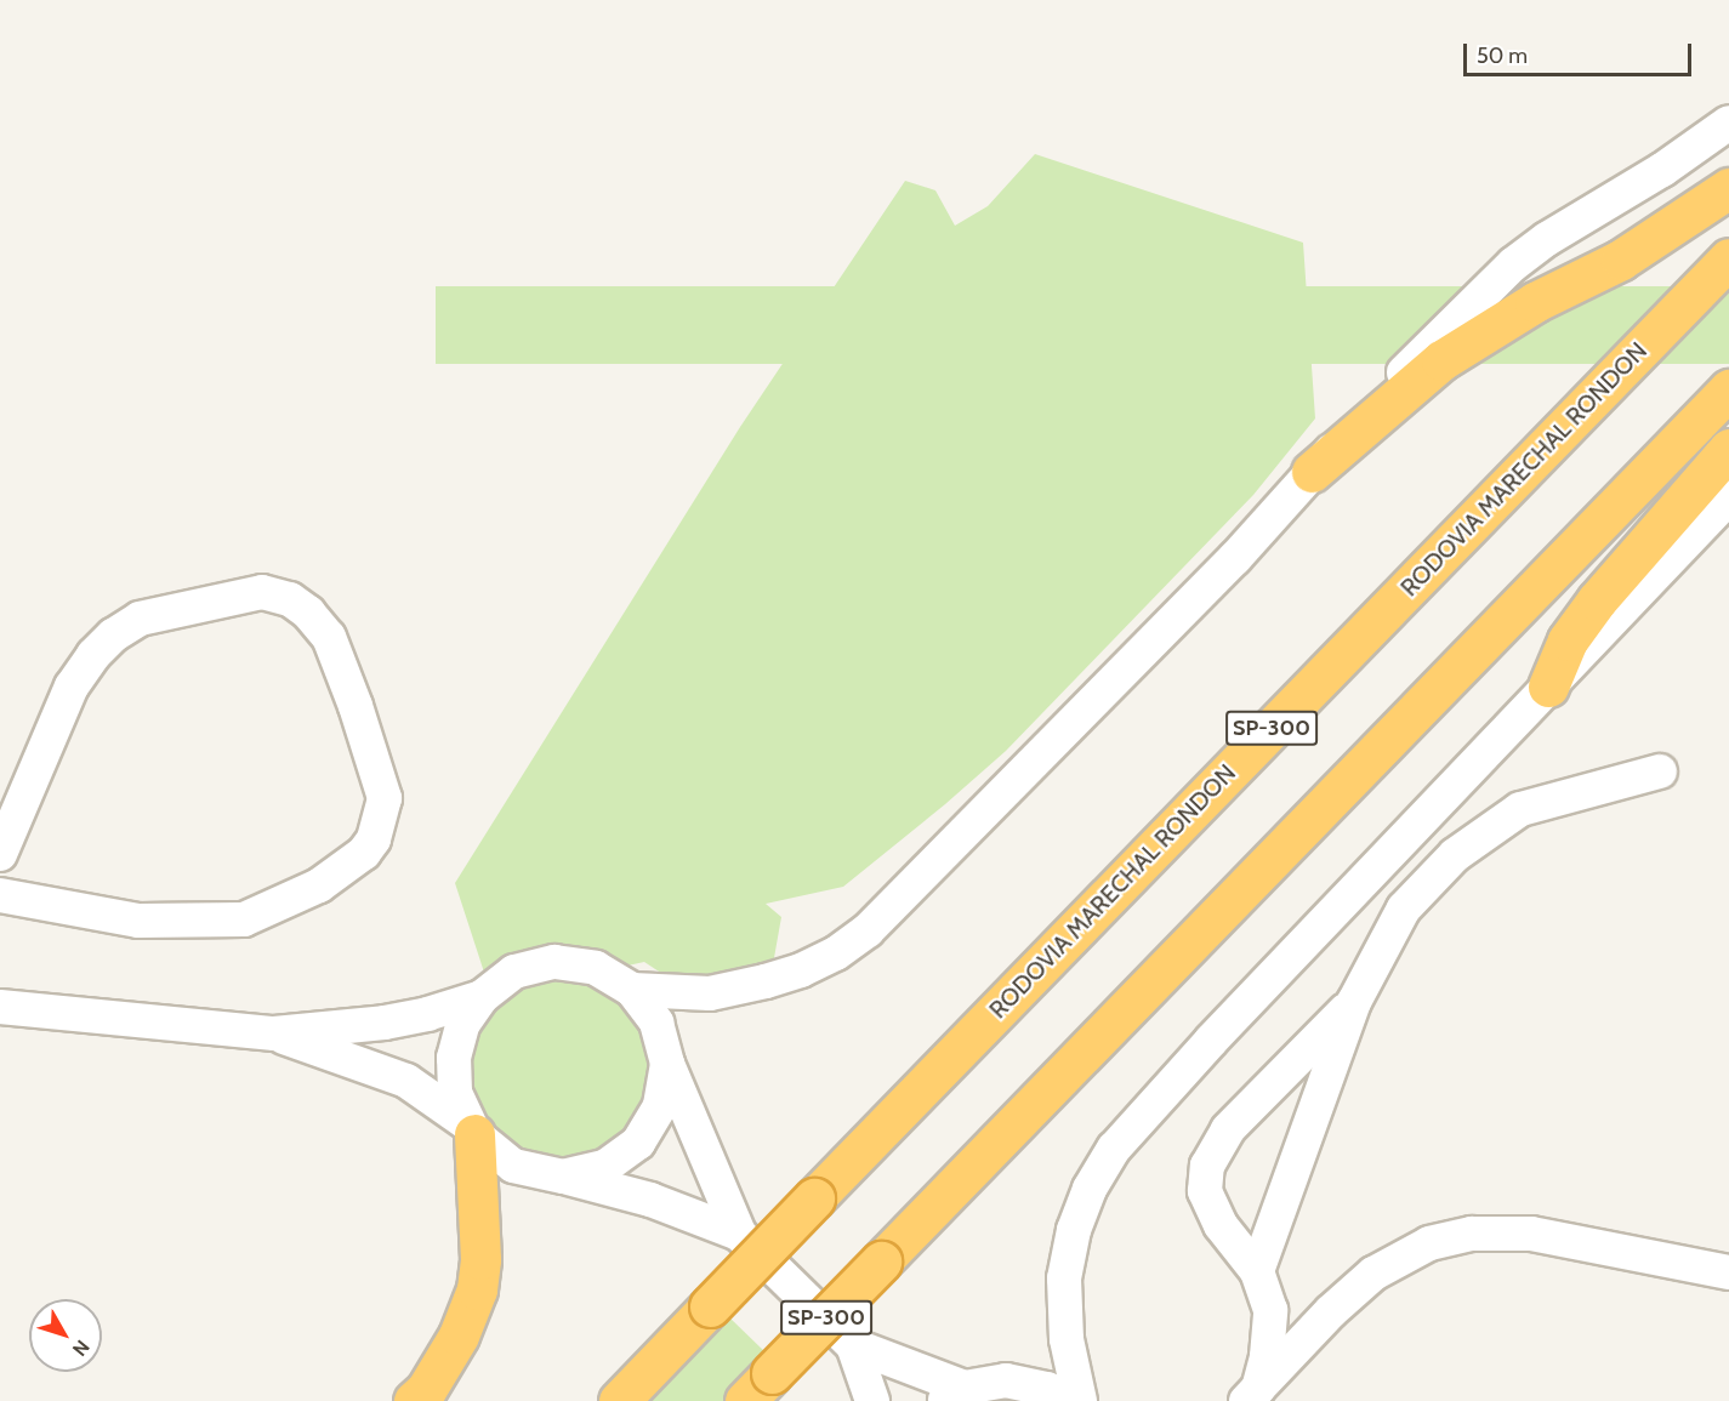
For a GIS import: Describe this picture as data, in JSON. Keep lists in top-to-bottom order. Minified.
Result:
{"streets":{"highway":["RODOVIA MARECHAL RONDON","SP-300"]},"scale_bar":"50 m","north":"bottom right"}
